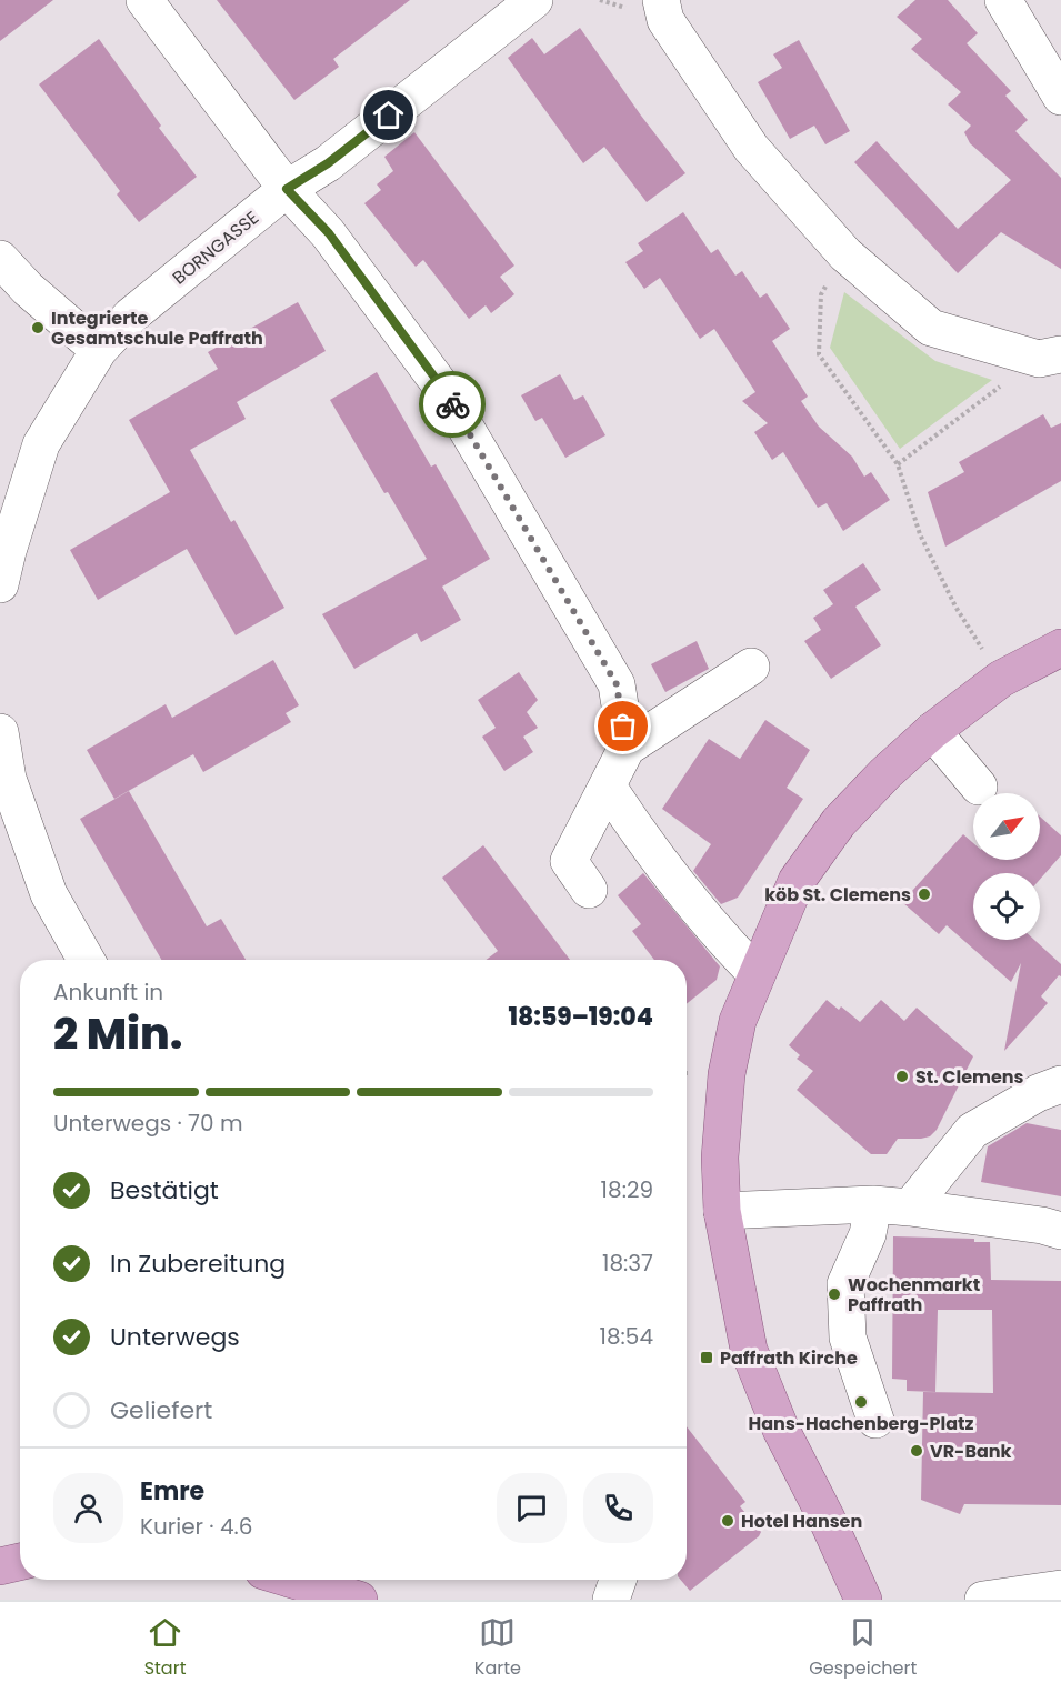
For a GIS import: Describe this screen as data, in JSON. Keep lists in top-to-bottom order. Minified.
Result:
{"streets":{"street":["BORNGASSE"]},"places":{"other":["Integrierte Gesamtschule Paffrath","köb St. Clemens","St. Clemens","Wochenmarkt Paffrath","Hans-Hachenberg-Platz","VR-Bank","Hotel Hansen"],"transit":["Paffrath Kirche"]},"north":"top right","page":{"heading":["2 Min.","Ankunft in","18:59–19:04"],"panel":["Emre","Kurier · 4.6"],"bar":"Unterwegs · 70 m","list":[["Bestätigt","18:29"],["In Zubereitung","18:37"],["Unterwegs","18:54"],"Geliefert"],"tabs":["Start","Karte","Gespeichert"]}}
